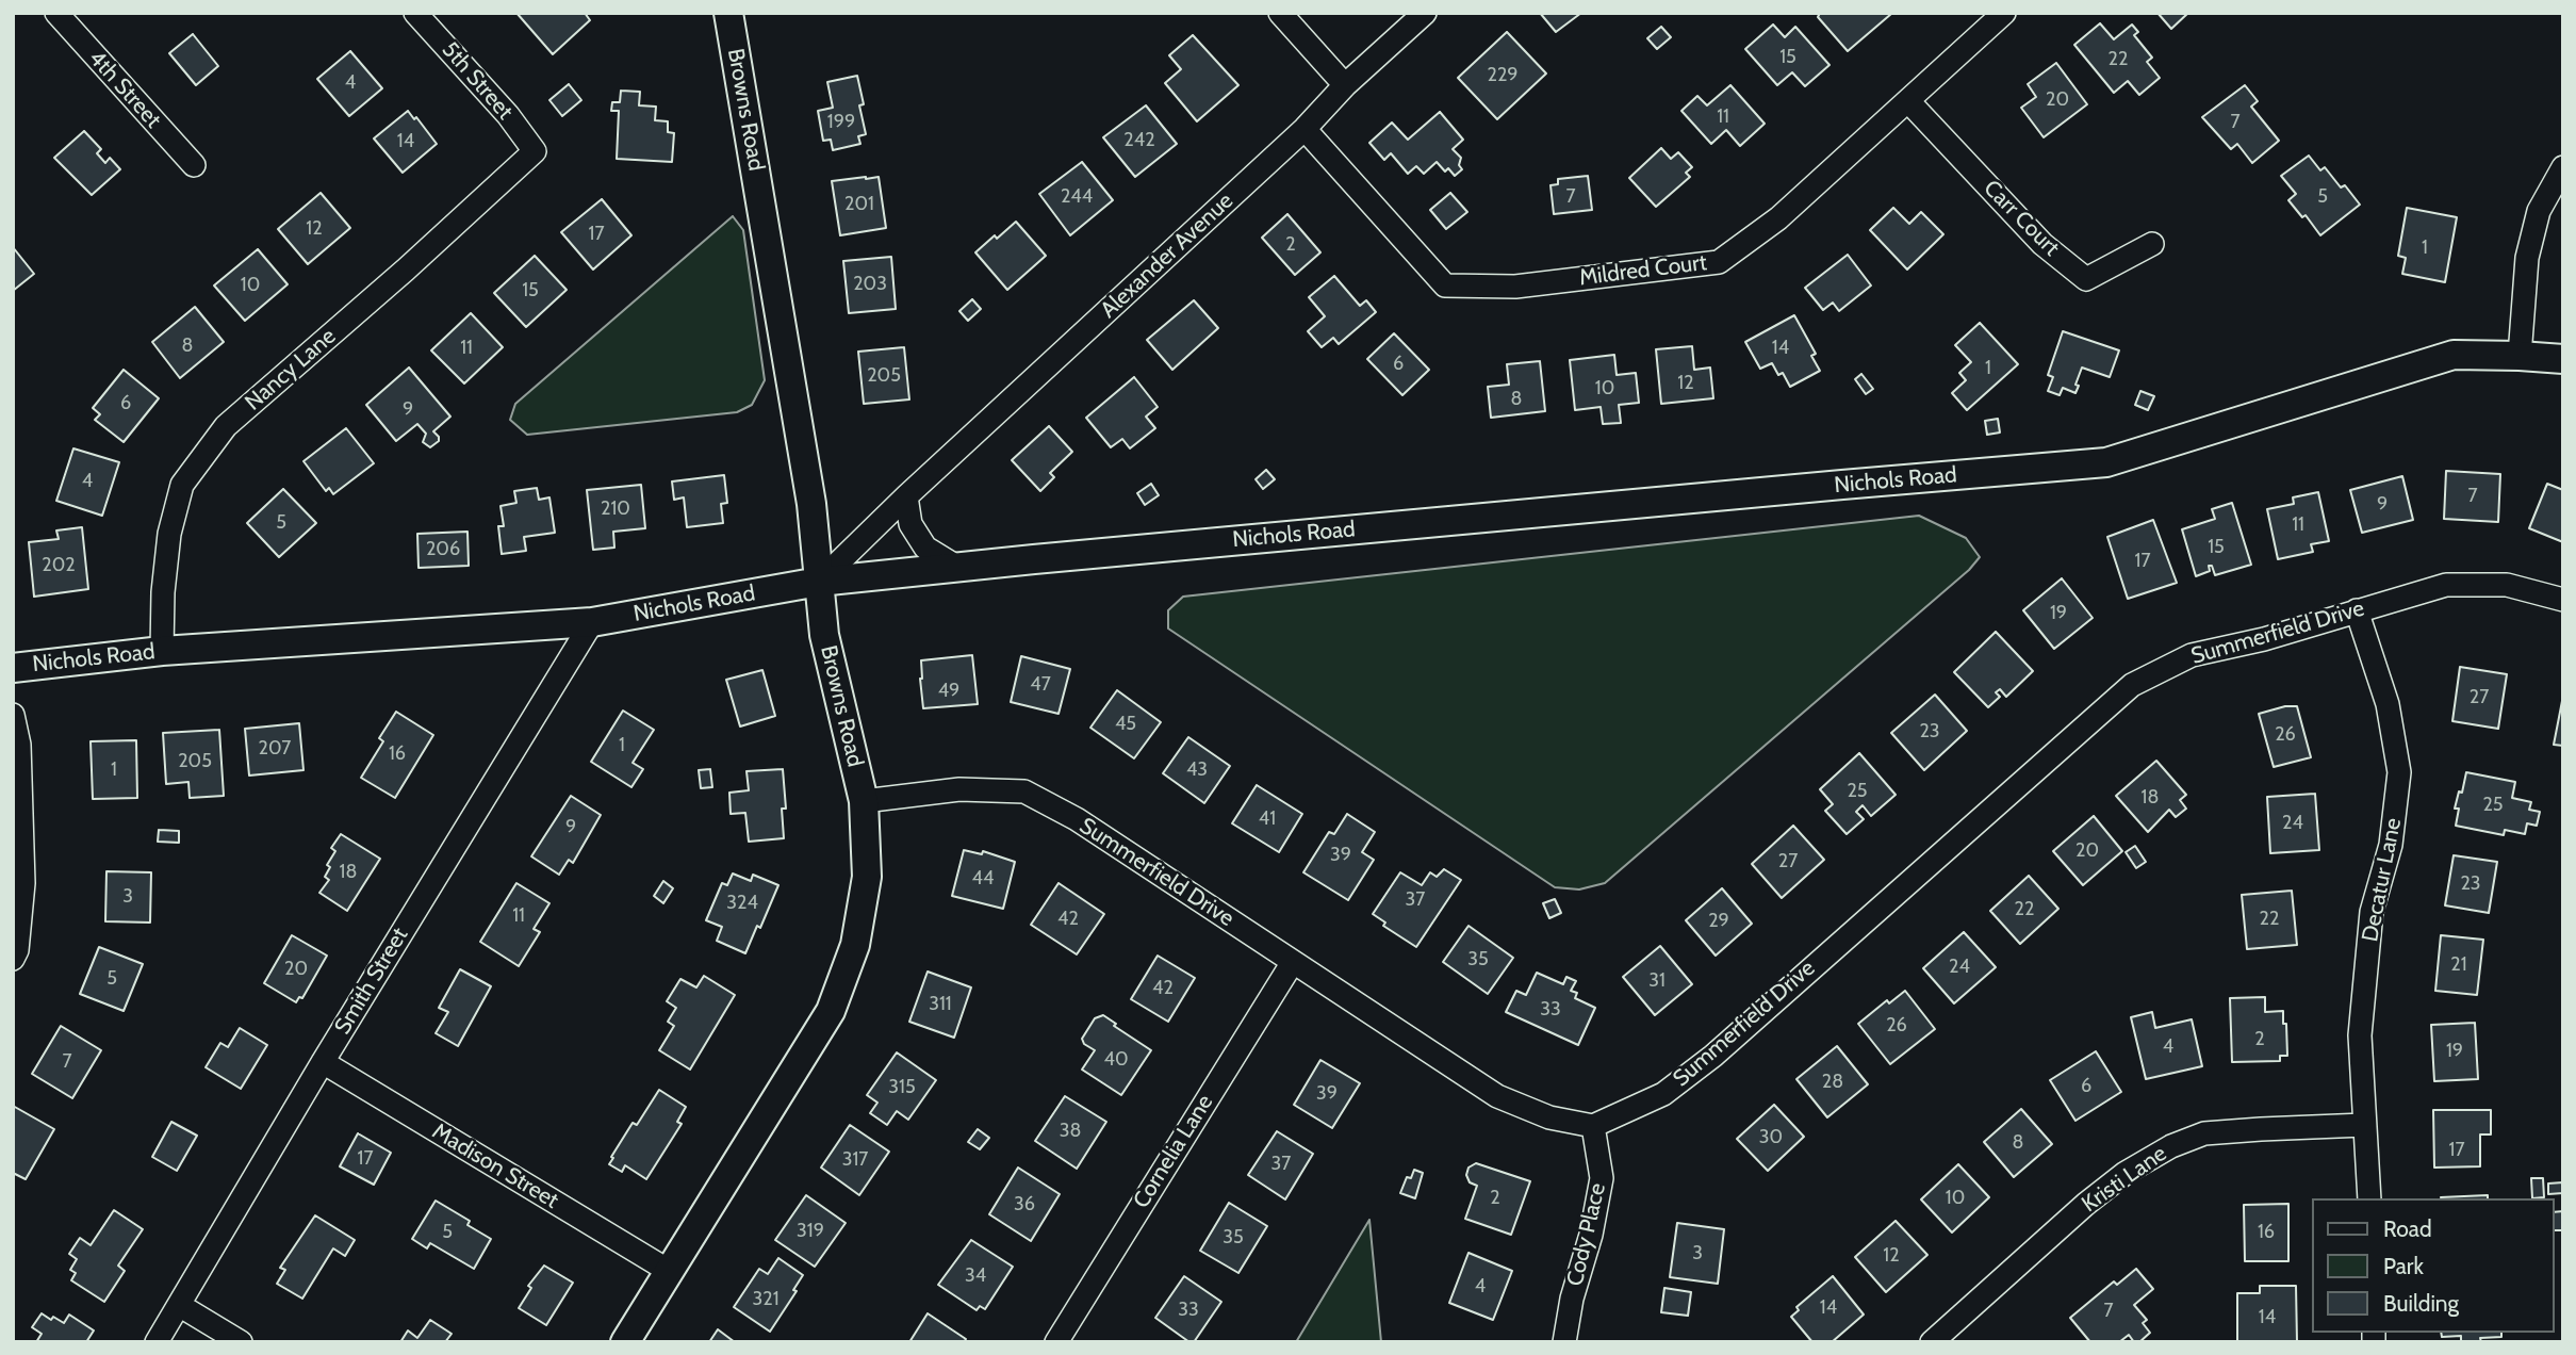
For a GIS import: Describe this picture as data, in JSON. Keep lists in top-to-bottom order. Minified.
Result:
{"streets":{"street":["5th Street","4th Street","Browns Road","Carr Court","Alexander Avenue","Mildred Court","Nancy Lane","Nichols Road","Summerfield Drive","Decatur Lane","Smith Street","Cornelia Lane","Madison Street","Kristi Lane","Cody Place"]},"crossings":[["5th Street","Nancy Lane"],["Browns Road","Alexander Avenue"],["Browns Road","Nichols Road"],["Browns Road","Summerfield Drive"],["Browns Road","Madison Street"],["Carr Court","Mildred Court"],["Alexander Avenue","Mildred Court"],["Alexander Avenue","Nichols Road"],["Nancy Lane","Nichols Road"],["Nichols Road","Smith Street"],["Summerfield Drive","Decatur Lane"],["Summerfield Drive","Cornelia Lane"],["Summerfield Drive","Cody Place"],["Decatur Lane","Kristi Lane"],["Smith Street","Madison Street"]],"house_numbers":["15","22","229","4","20","11","199","7","242","14","244","7","5","201","12","17","2","1","203","10","15","8","11","14","6","1","205","12","10","8","6","9","4","7","9","210","5","11","15","206","17","202","19","47","49","27","45","23","26","1","207","16","205","1","43","25","18","25","41","24","9","20","39","27","18","44","23","3","37","324","22","11","42","22","29","35","21","24","20","5","31","42","311","33","26","2","4","19","40","7","28","6","315","39","38","30","8","17","17","317","37","2","10","36","319","5","16","35","3","12","34","4","321","14","33","7","14"],"legend":["Road","Park","Building"]}
